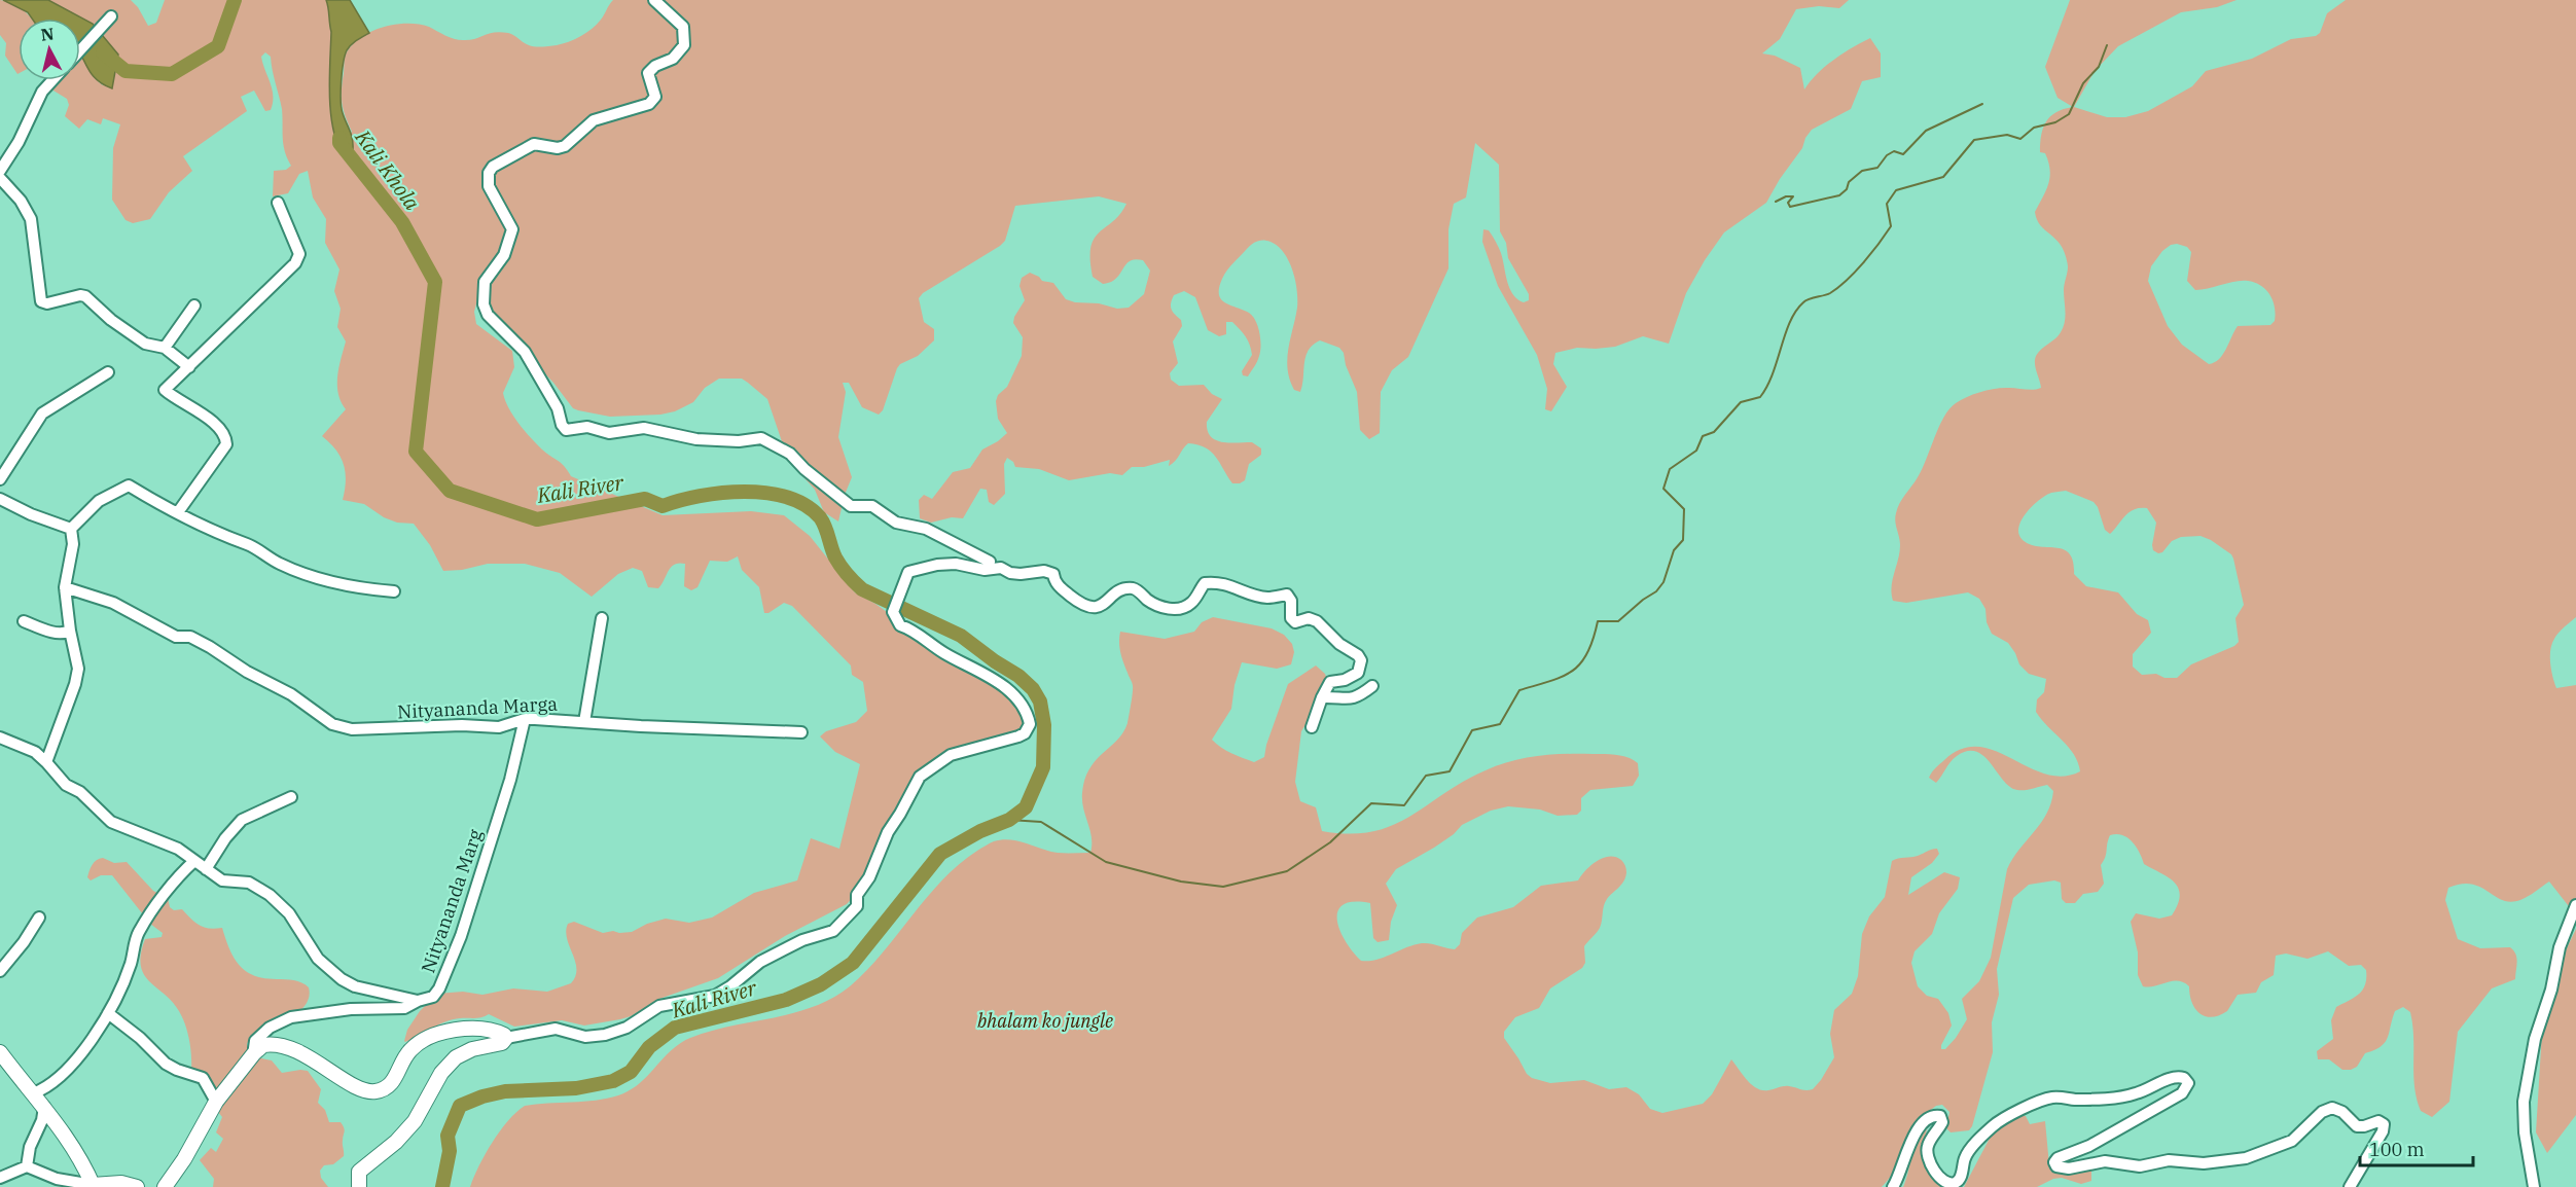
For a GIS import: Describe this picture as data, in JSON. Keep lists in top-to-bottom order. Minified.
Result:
{"streets":{"street":["Nityananda Marga","Nityananda Marg"]},"crossings":[["Nityananda Marga","Nityananda Marg"]],"water":["Kali Khola","Kali River"],"parks":["bhalam ko jungle"],"scale_bar":"100 m","north":"top"}
